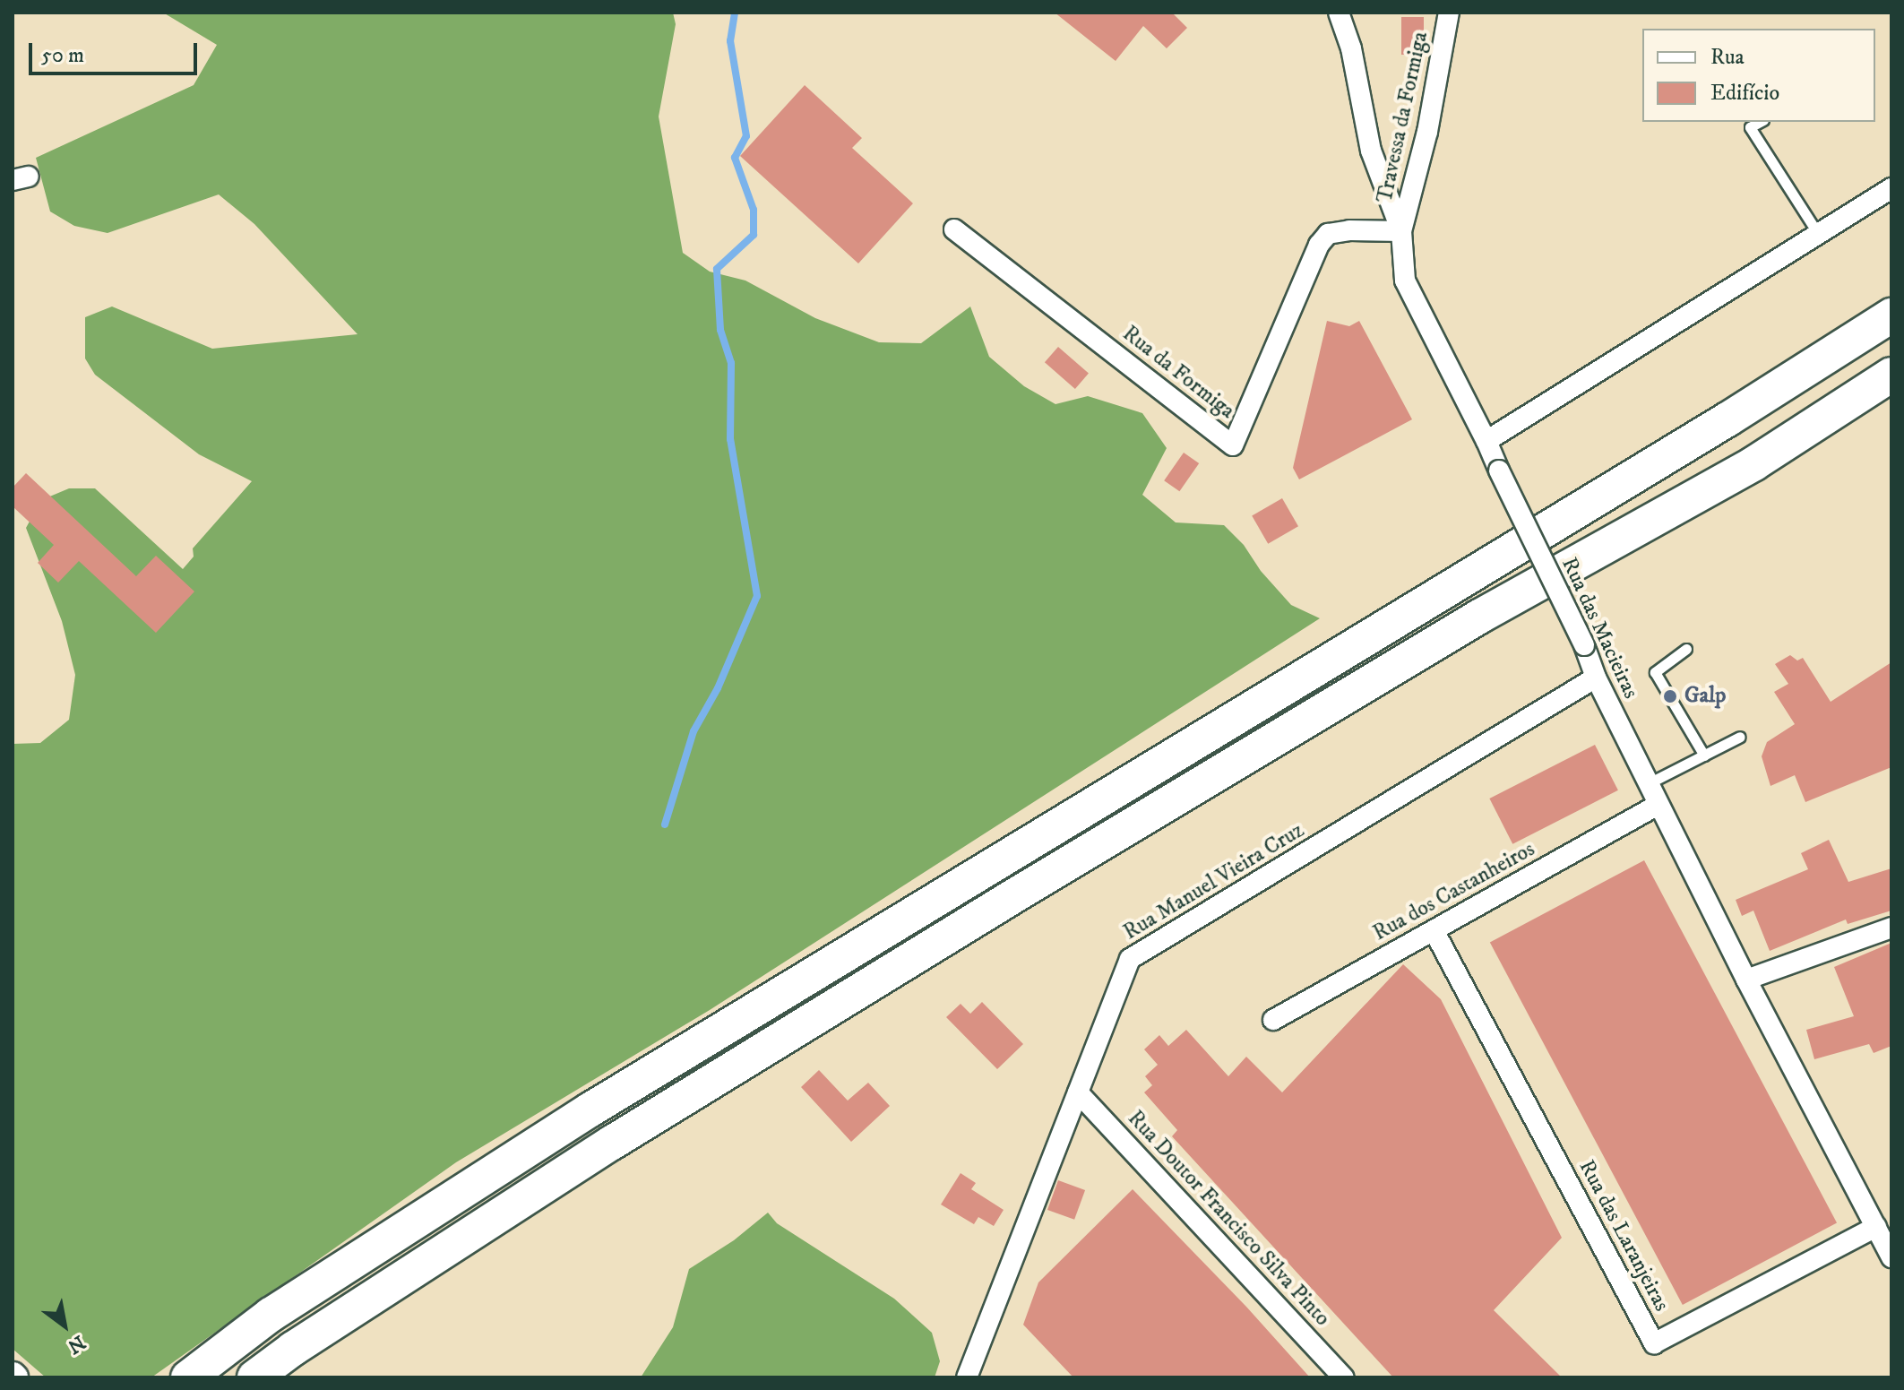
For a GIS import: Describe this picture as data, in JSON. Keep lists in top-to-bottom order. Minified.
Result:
{"streets":{"street":["Travessa da Formiga","Rua da Formiga","Rua das Macieiras","Rua Manuel Vieira Cruz","Rua dos Castanheiros","Rua Doutor Francisco Silva Pinto","Rua das Laranjeiras"]},"crossings":[["Travessa da Formiga","Rua da Formiga"],["Rua das Macieiras","Rua Manuel Vieira Cruz"],["Rua das Macieiras","Rua dos Castanheiros"],["Rua das Macieiras","Rua das Laranjeiras"],["Rua Manuel Vieira Cruz","Rua Doutor Francisco Silva Pinto"],["Rua dos Castanheiros","Rua das Laranjeiras"]],"places":["Galp"],"legend":["Rua","Edifício"],"scale_bar":"50 m","north":"bottom right"}
